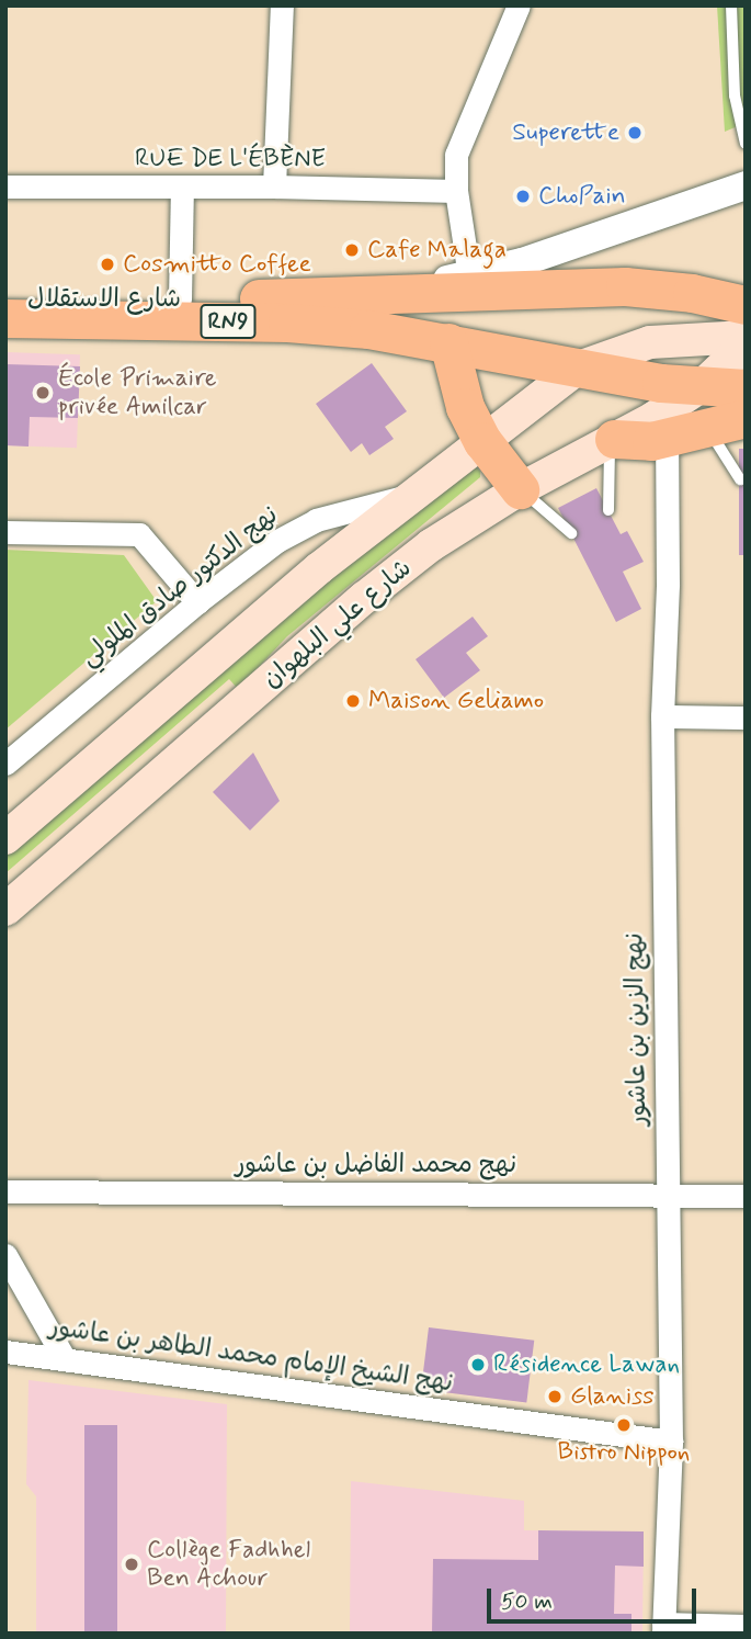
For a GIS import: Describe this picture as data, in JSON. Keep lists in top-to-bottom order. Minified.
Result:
{"streets":{"highway":["شارع الاستقلال","RN9"],"main road":["شارع علي البلهوان"],"street":["RUE DE L'ÉBÈNE","نهج الدكتور صادق الملولي","نهج الزين بن عاشور","نهج محمد الفاضل بن عاشور","نهج الشيخ الإمام محمد الطاهر بن عاشور"]},"crossings":[["شارع الاستقلال","RN9"],["RN9","شارع علي البلهوان"],["نهج الزين بن عاشور","نهج محمد الفاضل بن عاشور"],["نهج الزين بن عاشور","نهج الشيخ الإمام محمد الطاهر بن عاشور"]],"places":["Superette","ChoPain","Cafe Malaga","Cosmitto Coffee","École Primaire privée Amilcar","Maison Geliamo","Résidence Lawan","Glaniss","Bistro Nippon","Collège Fadhhel Ben Achour"],"scale_bar":"50 m"}
